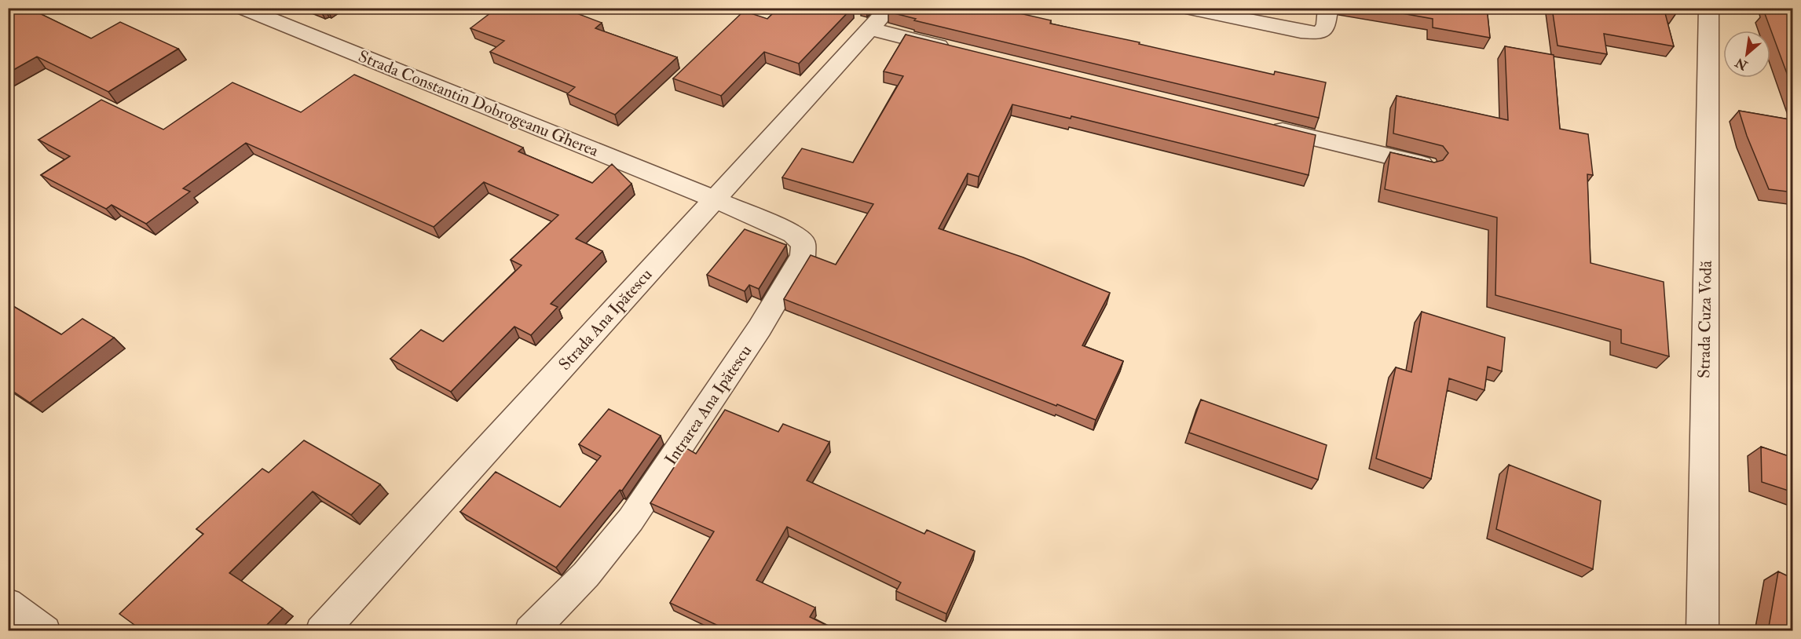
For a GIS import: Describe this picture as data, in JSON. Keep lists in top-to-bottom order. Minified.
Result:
{"streets":{"street":["Strada Constantin Dobrogeanu Gherea","Strada Ana Ipătescu","Strada Cuza Vodă","Intrarea Ana Ipătescu"]},"crossings":[["Strada Constantin Dobrogeanu Gherea","Strada Ana Ipătescu"],["Strada Constantin Dobrogeanu Gherea","Intrarea Ana Ipătescu"],["Strada Ana Ipătescu","Intrarea Ana Ipătescu"]],"north":"bottom left"}
